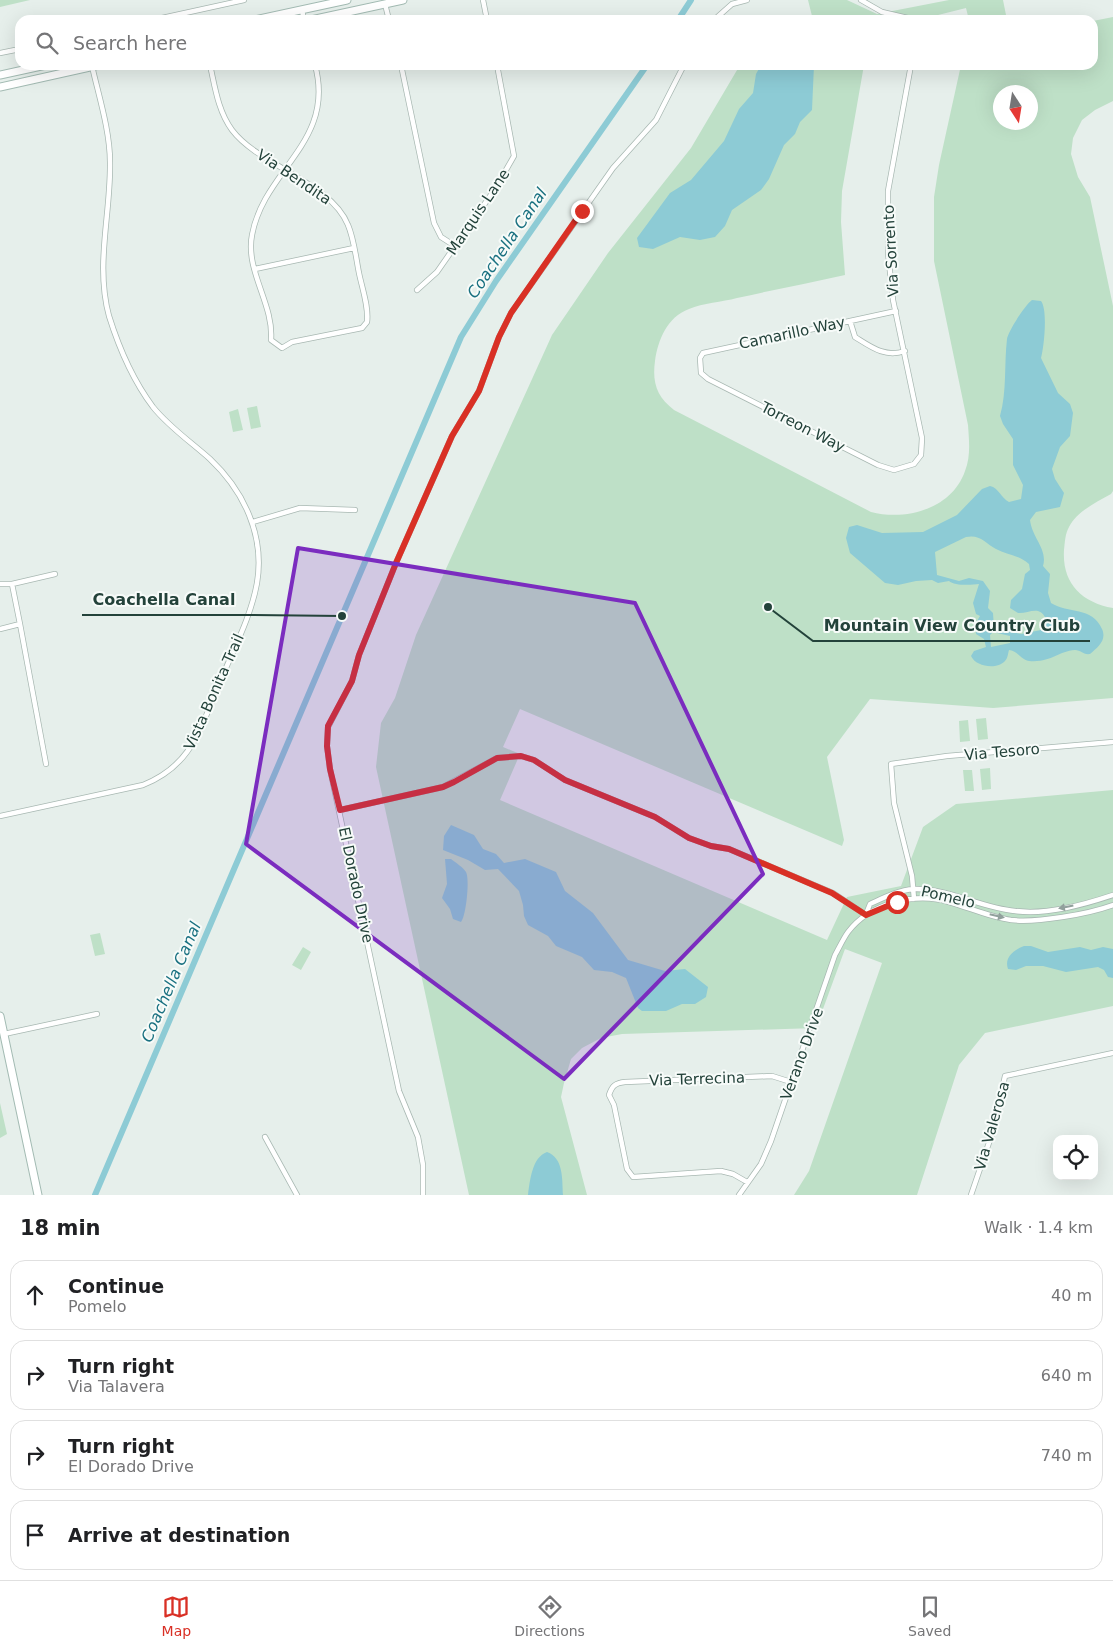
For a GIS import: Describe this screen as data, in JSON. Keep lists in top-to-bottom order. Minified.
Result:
{"streets":{"street":["Via Bendita","Marquis Lane","Via Sorrento","Camarillo Way","Torreon Way","Vista Bonita Trail","Via Tesoro","El Dorado Drive","Pomelo","Verano Drive","Via Terrecina","Via Valerosa"]},"crossings":[["Via Sorrento","Camarillo Way"],["Via Sorrento","Torreon Way"],["Camarillo Way","Torreon Way"],["Via Tesoro","Pomelo"],["Pomelo","Verano Drive"],["Verano Drive","Via Terrecina"]],"water":["Coachella Canal"],"places":["Mountain View Country Club","Coachella Canal"],"north":"bottom","page":{"search":"Search here","heading":["18 min","Walk · 1.4 km"],"list":[["Continue","Pomelo","40 m"],["Turn right","Via Talavera","640 m"],["Turn right","El Dorado Drive","740 m"],"Arrive at destination"],"nav":["Map","Directions","Saved"]}}
